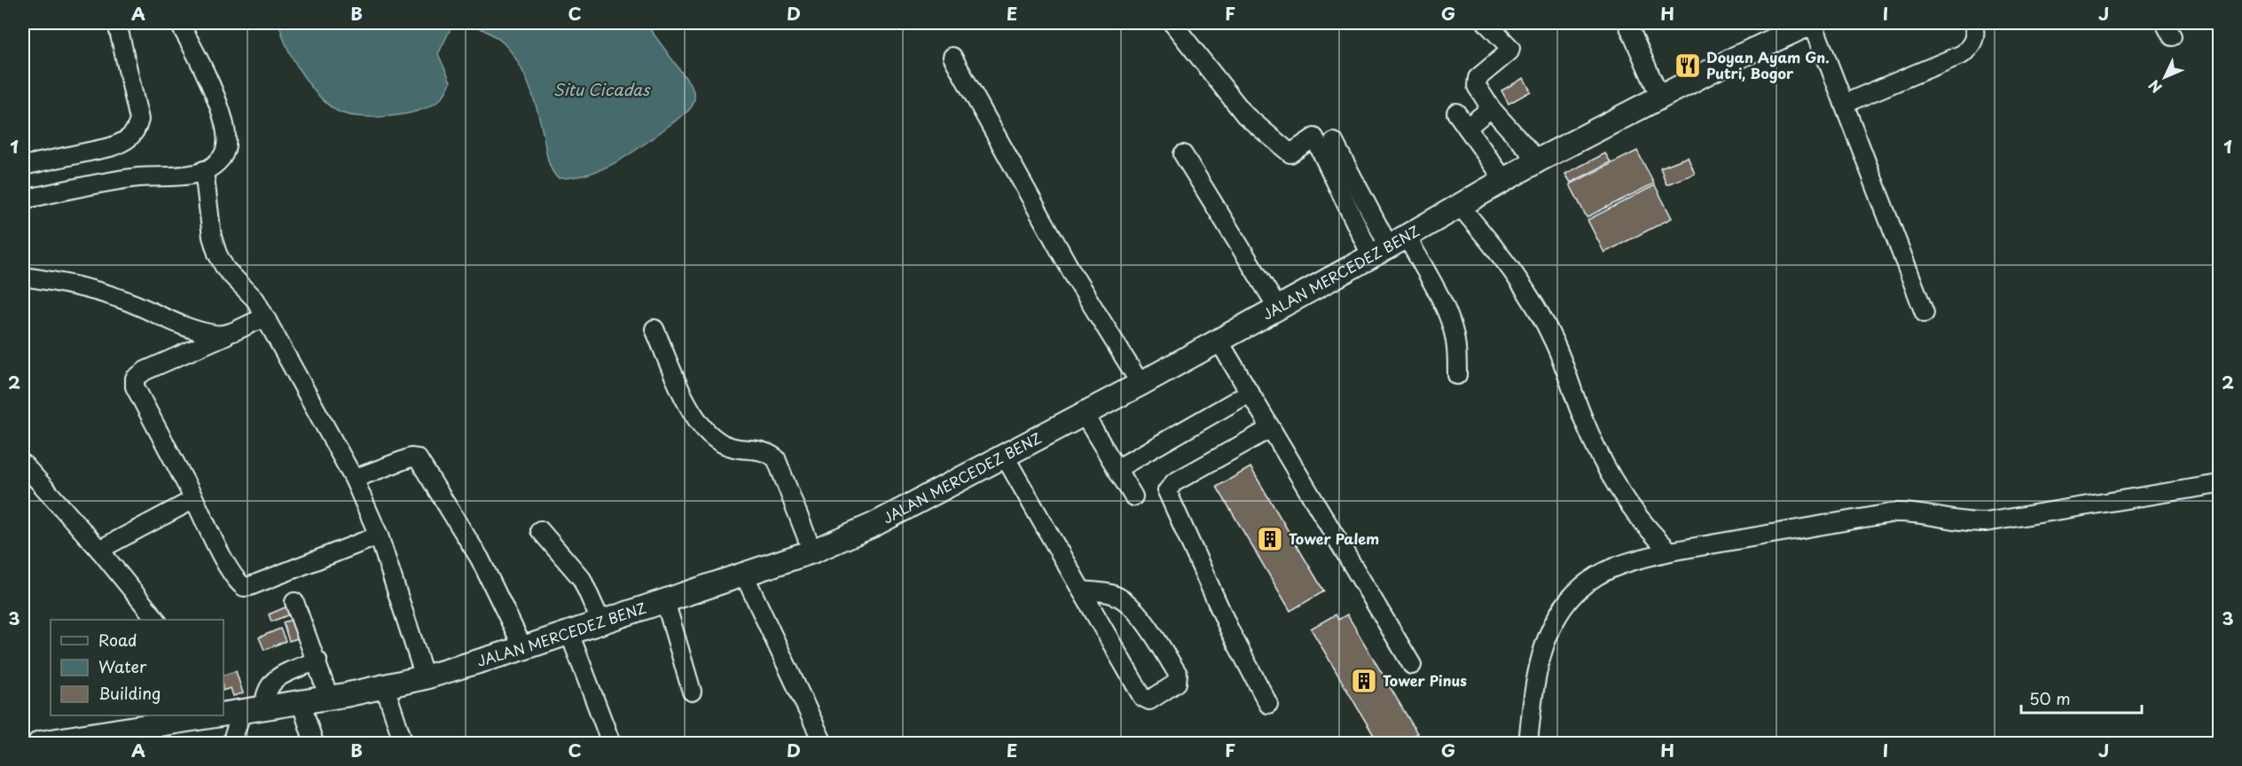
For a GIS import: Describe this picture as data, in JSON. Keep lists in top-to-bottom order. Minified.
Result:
{"streets":{"main road":["JALAN MERCEDEZ BENZ"]},"water":["Situ Cicadas"],"places":{"restaurant":["Doyan Ayam Gn. Putri, Bogor"],"building":["Tower Palem","Tower Pinus"]},"legend":["Road","Water","Building"],"scale_bar":"50 m","north":"bottom left","grid":{"columns":["A","B","C","D","E","F","G","H","I","J"],"rows":["1","2","3"]}}
